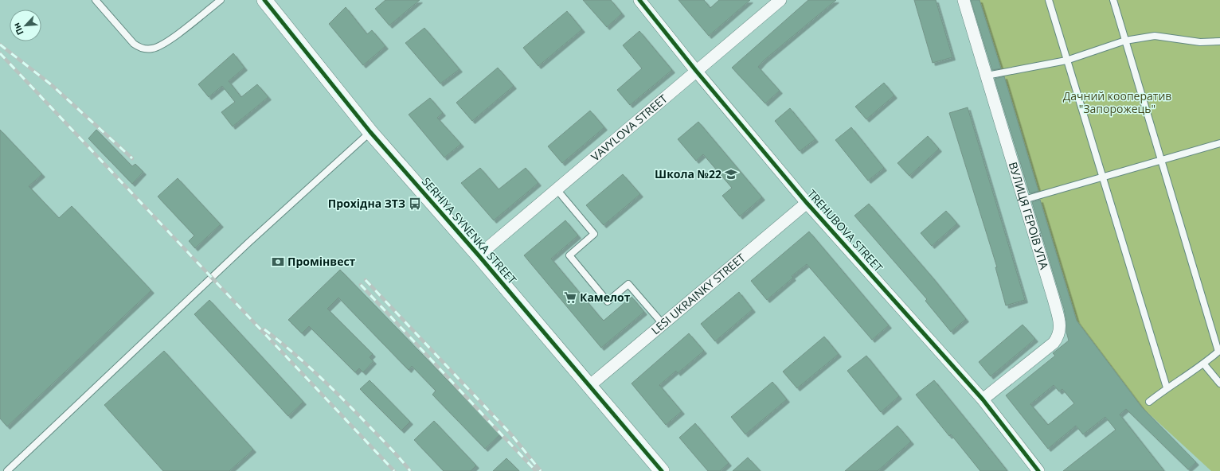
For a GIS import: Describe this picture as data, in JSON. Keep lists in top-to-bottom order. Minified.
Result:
{"streets":{"street":["VAVYLOVA STREET","ВУЛИЦЯ ГЕРОЇВ УПА","SERHIYA SYNENKA STREET","TREHUBOVA STREET","LESI UKRAINKY STREET"]},"crossings":[["VAVYLOVA STREET","SERHIYA SYNENKA STREET"],["VAVYLOVA STREET","TREHUBOVA STREET"],["ВУЛИЦЯ ГЕРОЇВ УПА","TREHUBOVA STREET"],["SERHIYA SYNENKA STREET","LESI UKRAINKY STREET"],["TREHUBOVA STREET","LESI UKRAINKY STREET"]],"parks":["Дачний кооператив \"Запорожець\""],"places":{"school or university":["Школа №22"],"bus stop":["Прохідна ЗТЗ"],"bank":["Промінвест"],"supermarket":["Камелот"]},"north":"bottom left"}
